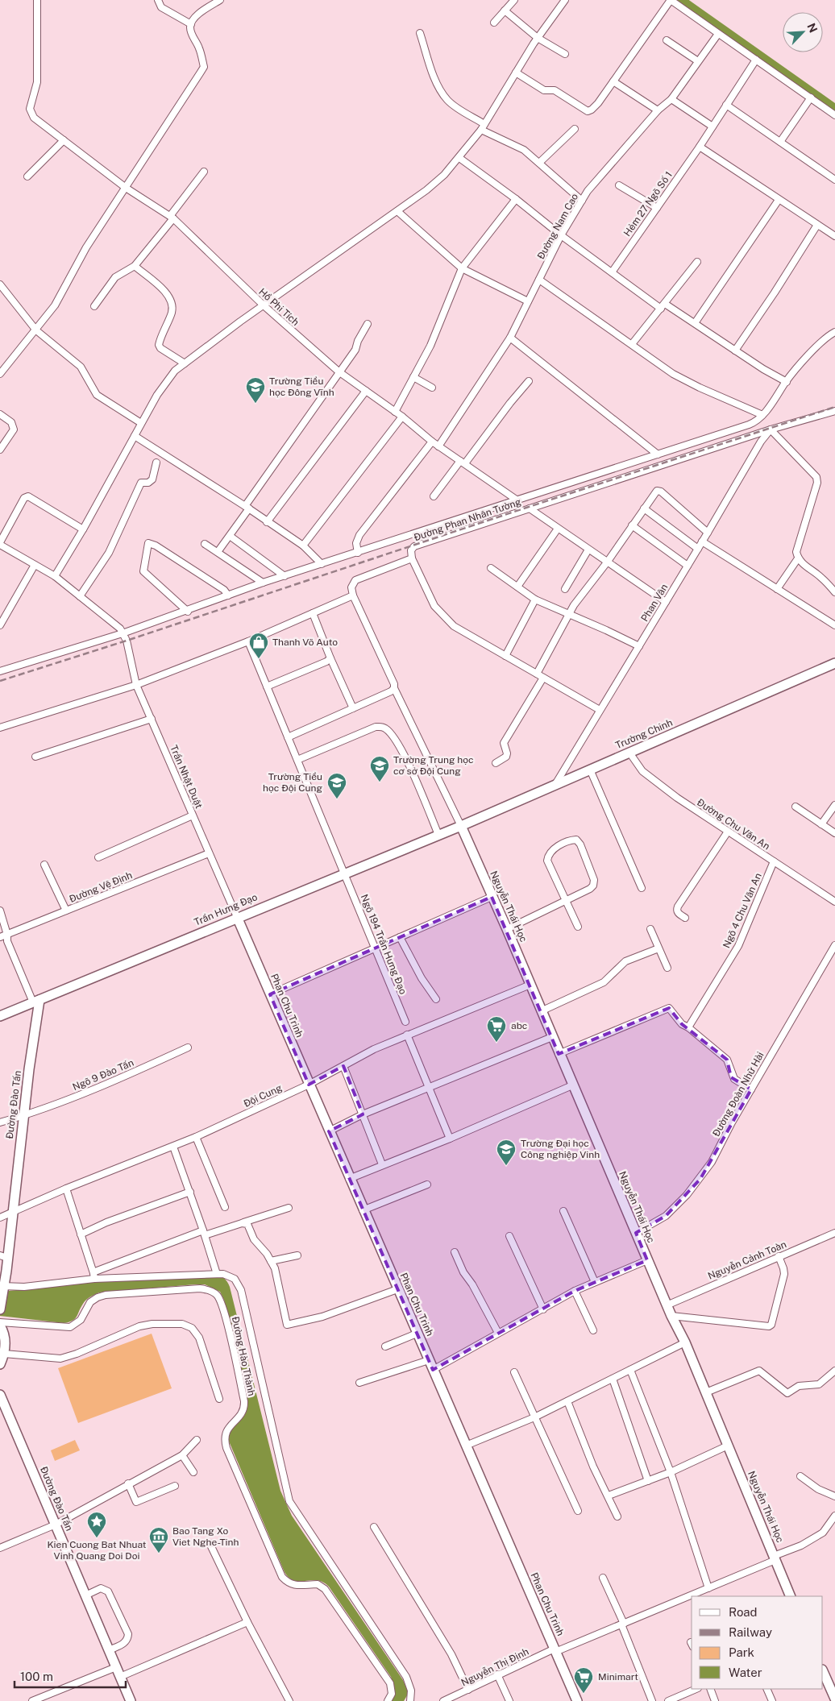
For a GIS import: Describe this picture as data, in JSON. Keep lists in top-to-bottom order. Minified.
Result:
{"streets":{"main road":["Trường Chinh","Nguyễn Thái Học","Trần Hưng Đạo","Phan Chu Trinh","Đường Đào Tấn"],"street":["Hẻm 27 Ngõ Số 1","Đường Nam Cao","Hồ Phi Tích","Đường Phan Nhân Tường","Phan Vân","Trần Nhật Duật","Đường Chu Văn An","Đường Vệ Định","Ngõ 4 Chu Văn An","Ngõ 194 Trần Hưng Đạo","Ngõ 9 Đào Tấn","Đường Đoàn Nhữ Hài","Đội Cung","Nguyễn Cảnh Toàn","Đường Hào Thành","Nguyễn Thị Định"]},"crossings":[["Đường Nam Cao","Hồ Phi Tích"],["Đường Phan Nhân Tường","Phan Vân"],["Phan Vân","Trường Chinh"],["Trường Chinh","Đường Chu Văn An"],["Trường Chinh","Nguyễn Thái Học"],["Trường Chinh","Trần Hưng Đạo"],["Trần Nhật Duật","Đường Vệ Định"],["Trần Nhật Duật","Trần Hưng Đạo"],["Trần Nhật Duật","Phan Chu Trinh"],["Đường Chu Văn An","Ngõ 4 Chu Văn An"],["Nguyễn Thái Học","Trần Hưng Đạo"],["Nguyễn Thái Học","Đường Đoàn Nhữ Hài"],["Nguyễn Thái Học","Đội Cung"],["Nguyễn Thái Học","Nguyễn Cảnh Toàn"],["Nguyễn Thái Học","Nguyễn Thị Định"],["Trần Hưng Đạo","Ngõ 194 Trần Hưng Đạo"],["Trần Hưng Đạo","Phan Chu Trinh"],["Trần Hưng Đạo","Đường Đào Tấn"],["Phan Chu Trinh","Đội Cung"],["Phan Chu Trinh","Nguyễn Thị Định"],["Ngõ 9 Đào Tấn","Đường Đào Tấn"],["Đội Cung","Đường Đào Tấn"]],"places":{"school or university":["Trường Tiểu học Đông Vĩnh","Trường Trung học cơ sở Đội Cung","Trường Tiểu học Đội Cung","Trường Đại học Công nghiệp Vinh"],"shop":["Thanh Võ Auto"],"supermarket":["abc","Minimart"],"place":["Kien Cuong Bat Nhuat Vinh Quang Doi Doi"],"museum":["Bao Tang Xo Viet Nghe-Tinh"]},"legend":["Road","Railway","Park","Water"],"scale_bar":"100 m","north":"top right"}
